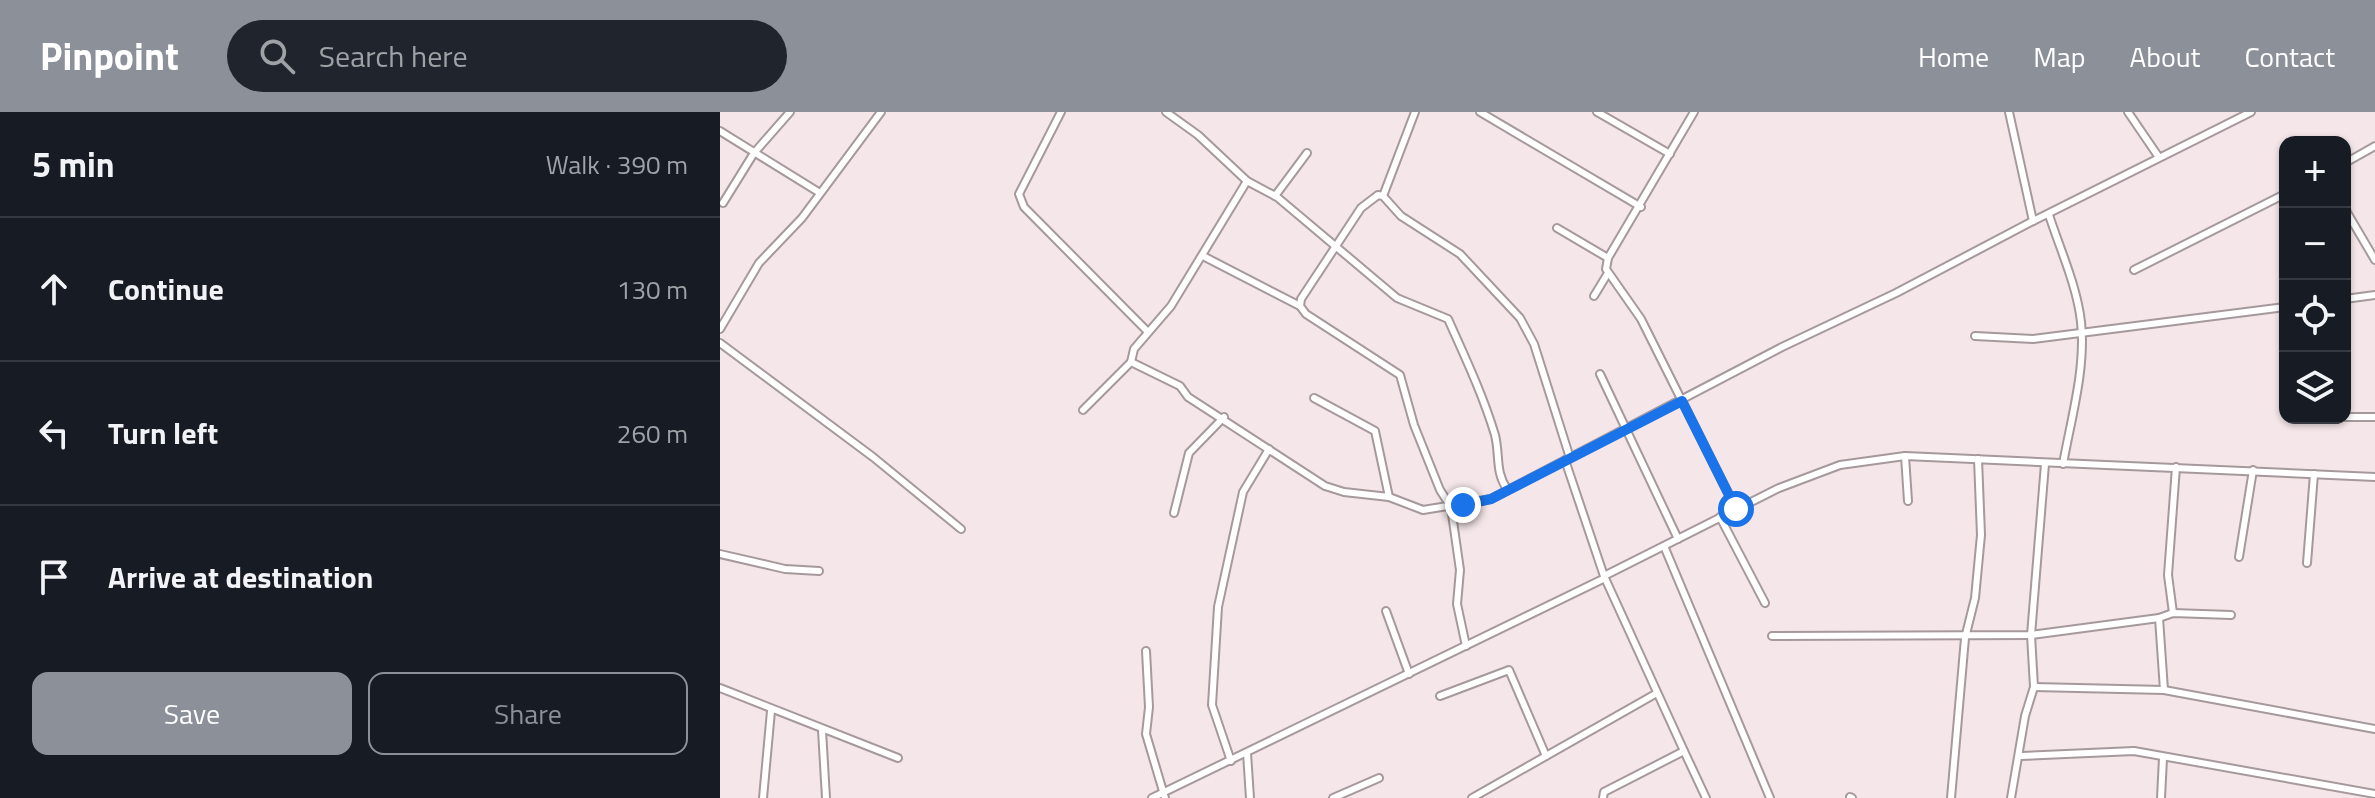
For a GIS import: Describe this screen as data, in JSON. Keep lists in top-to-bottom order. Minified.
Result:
{"page":{"header":"Pinpoint","search":"Search here","nav":["Home","Map","About","Contact"],"heading":["5 min","Walk · 390 m"],"map_buttons":["+","−"],"list":[["Continue","130 m"],["Turn left","260 m"],"Arrive at destination"],"buttons":["Save","Share"]}}
